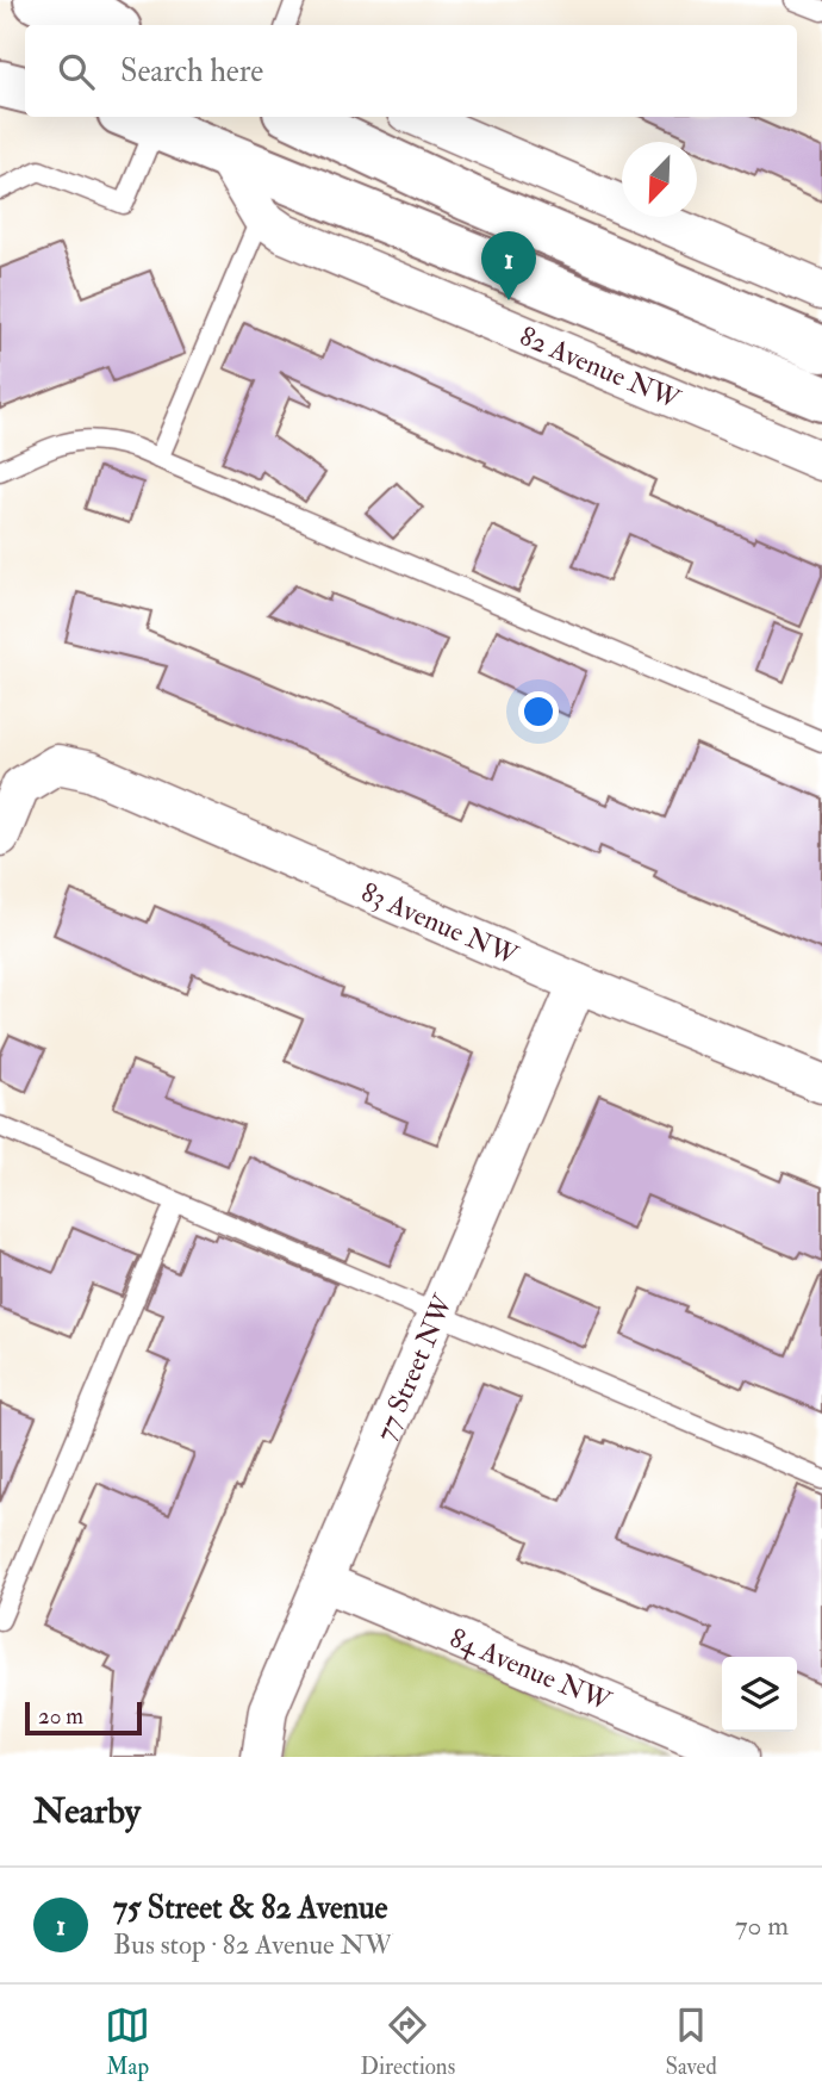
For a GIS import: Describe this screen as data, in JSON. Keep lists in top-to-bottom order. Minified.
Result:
{"streets":{"main road":["82 Avenue NW"],"street":["83 Avenue NW","77 Street NW","84 Avenue NW"]},"crossings":[["83 Avenue NW","77 Street NW"],["77 Street NW","84 Avenue NW"]],"scale_bar":"20 m","north":"bottom left","page":{"search":"Search here","pins":"1","scale":"20 m","heading":"Nearby","list":[{"mark":"1","name":"75 Street & 82 Avenue","note":"Bus stop · 82 Avenue NW","value":"70 m"}],"nav":["Map","Directions","Saved"]}}
